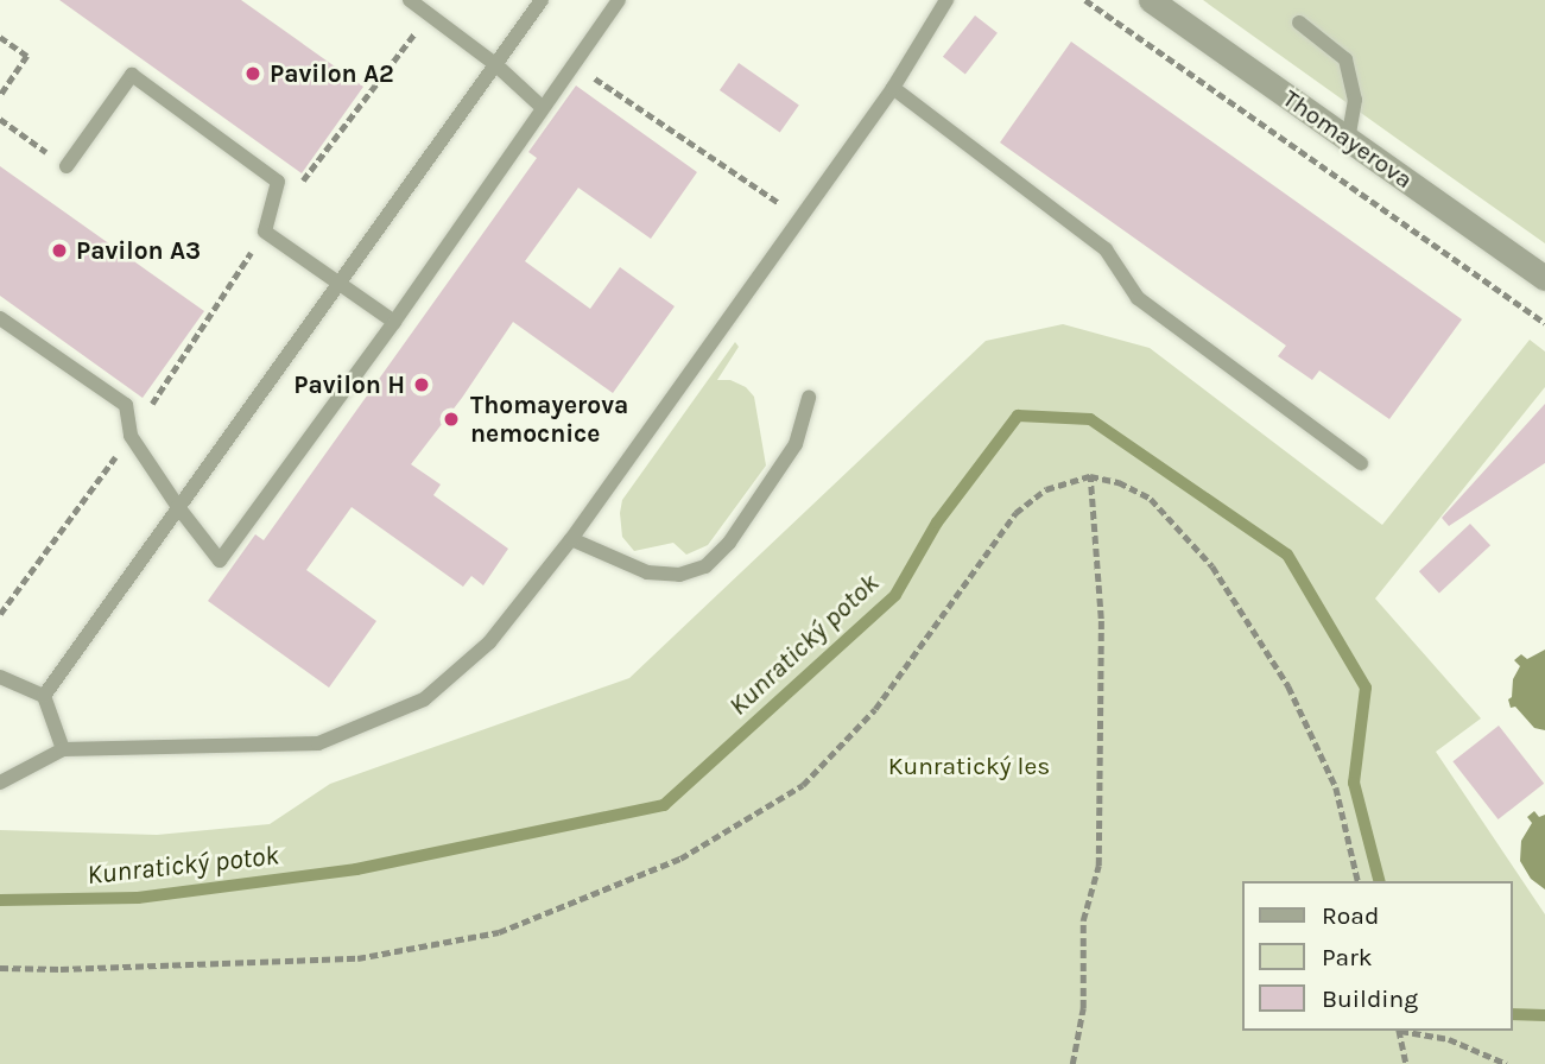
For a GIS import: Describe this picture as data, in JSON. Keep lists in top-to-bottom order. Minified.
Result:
{"streets":{"street":["Thomayerova"]},"water":["Kunratický potok"],"parks":["Kunratický les"],"places":["Pavilon A2","Pavilon A3","Pavilon H","Thomayerova nemocnice"],"legend":["Road","Park","Building"]}
